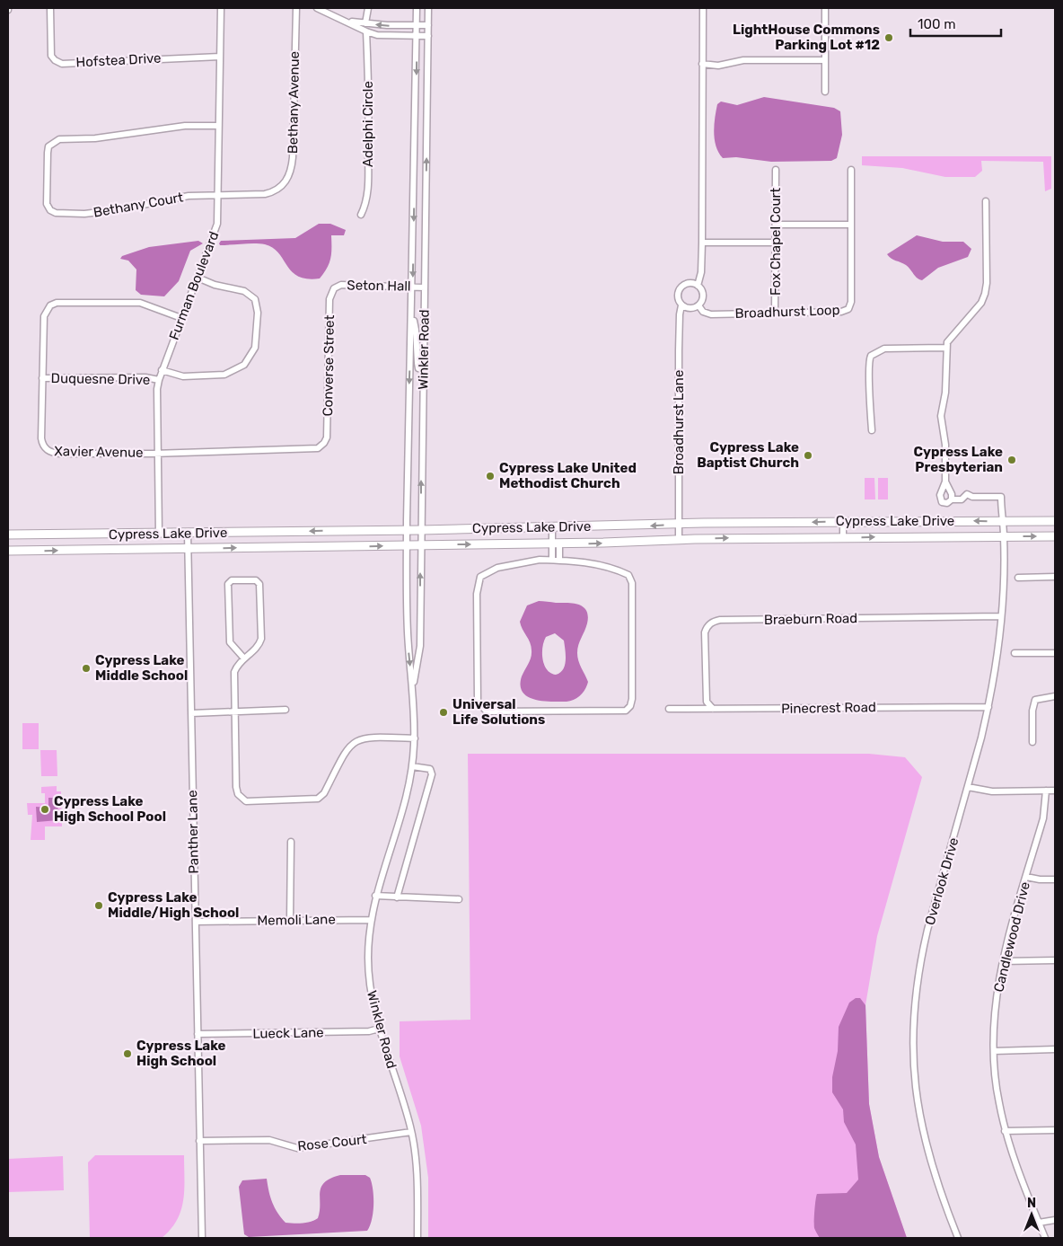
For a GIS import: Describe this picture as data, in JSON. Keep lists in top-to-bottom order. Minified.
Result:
{"streets":{"main road":["Cypress Lake Drive"],"street":["Hofstea Drive","Bethany Avenue","Adelphi Circle","Bethany Court","Fox Chapel Court","Furman Boulevard","Seton Hall","Broadhurst Loop","Winkler Road","Converse Street","Duquesne Drive","Broadhurst Lane","Xavier Avenue","Braeburn Road","Pinecrest Road","Panther Lane","Overlook Drive","Memoli Lane","Candlewood Drive","Lueck Lane","Rose Court"]},"crossings":[["Hofstea Drive","Furman Boulevard"],["Bethany Avenue","Bethany Court"],["Bethany Court","Furman Boulevard"],["Fox Chapel Court","Broadhurst Loop"],["Furman Boulevard","Duquesne Drive"],["Furman Boulevard","Xavier Avenue"],["Furman Boulevard","Cypress Lake Drive"],["Seton Hall","Winkler Road"],["Seton Hall","Converse Street"],["Broadhurst Loop","Broadhurst Lane"],["Winkler Road","Cypress Lake Drive"],["Winkler Road","Memoli Lane"],["Winkler Road","Lueck Lane"],["Winkler Road","Rose Court"],["Converse Street","Xavier Avenue"],["Duquesne Drive","Xavier Avenue"],["Broadhurst Lane","Cypress Lake Drive"],["Cypress Lake Drive","Panther Lane"],["Cypress Lake Drive","Overlook Drive"],["Braeburn Road","Pinecrest Road"],["Braeburn Road","Overlook Drive"],["Pinecrest Road","Overlook Drive"],["Panther Lane","Memoli Lane"],["Panther Lane","Lueck Lane"],["Panther Lane","Rose Court"]],"places":["LightHouse Commons Parking Lot #12","Cypress Lake Baptist Church","Cypress Lake Presbyterian","Cypress Lake United Methodist Church","Cypress Lake Middle School","Universal Life Solutions","Cypress Lake High School Pool","Cypress Lake Middle/High School","Cypress Lake High School"],"scale_bar":"100 m","north":"top"}
